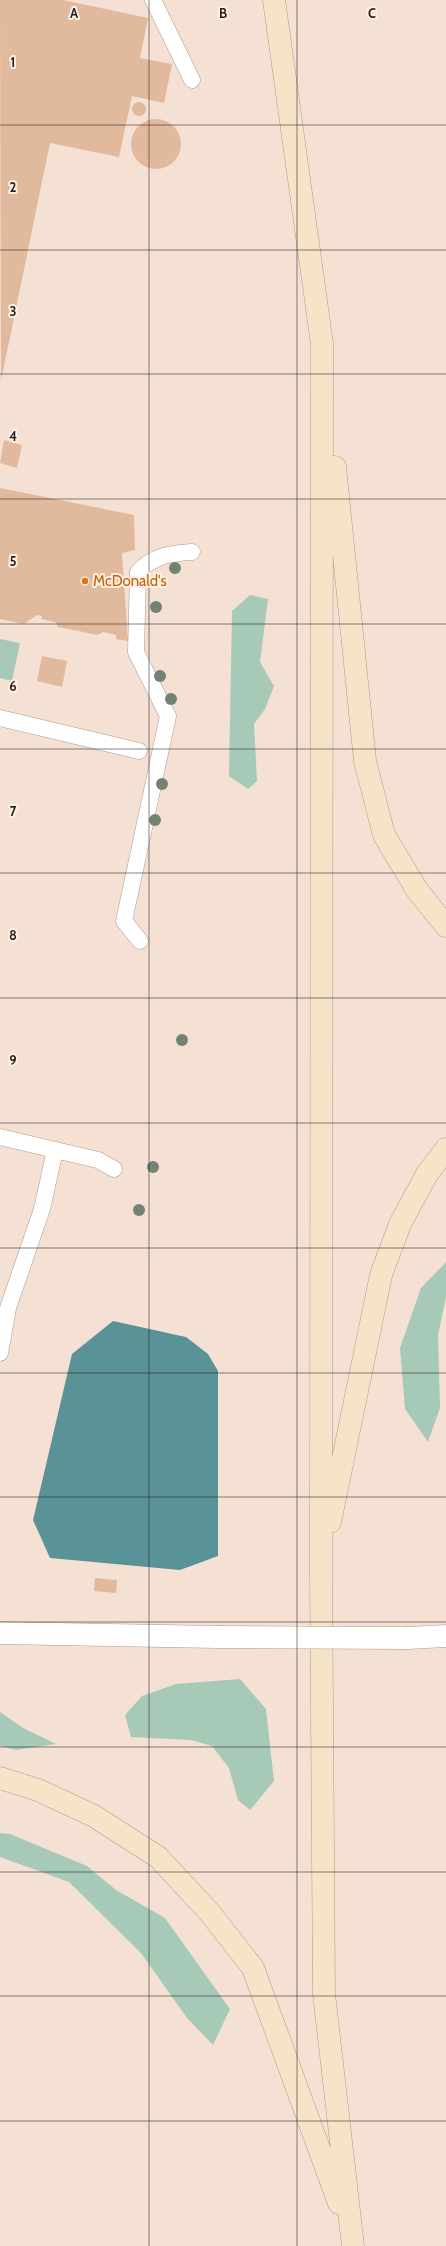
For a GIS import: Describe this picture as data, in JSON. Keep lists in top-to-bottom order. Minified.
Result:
{"places":["McDonald's"],"grid":{"columns":["A","B","C"],"rows":["1","2","3","4","5","6","7","8","9"]}}
